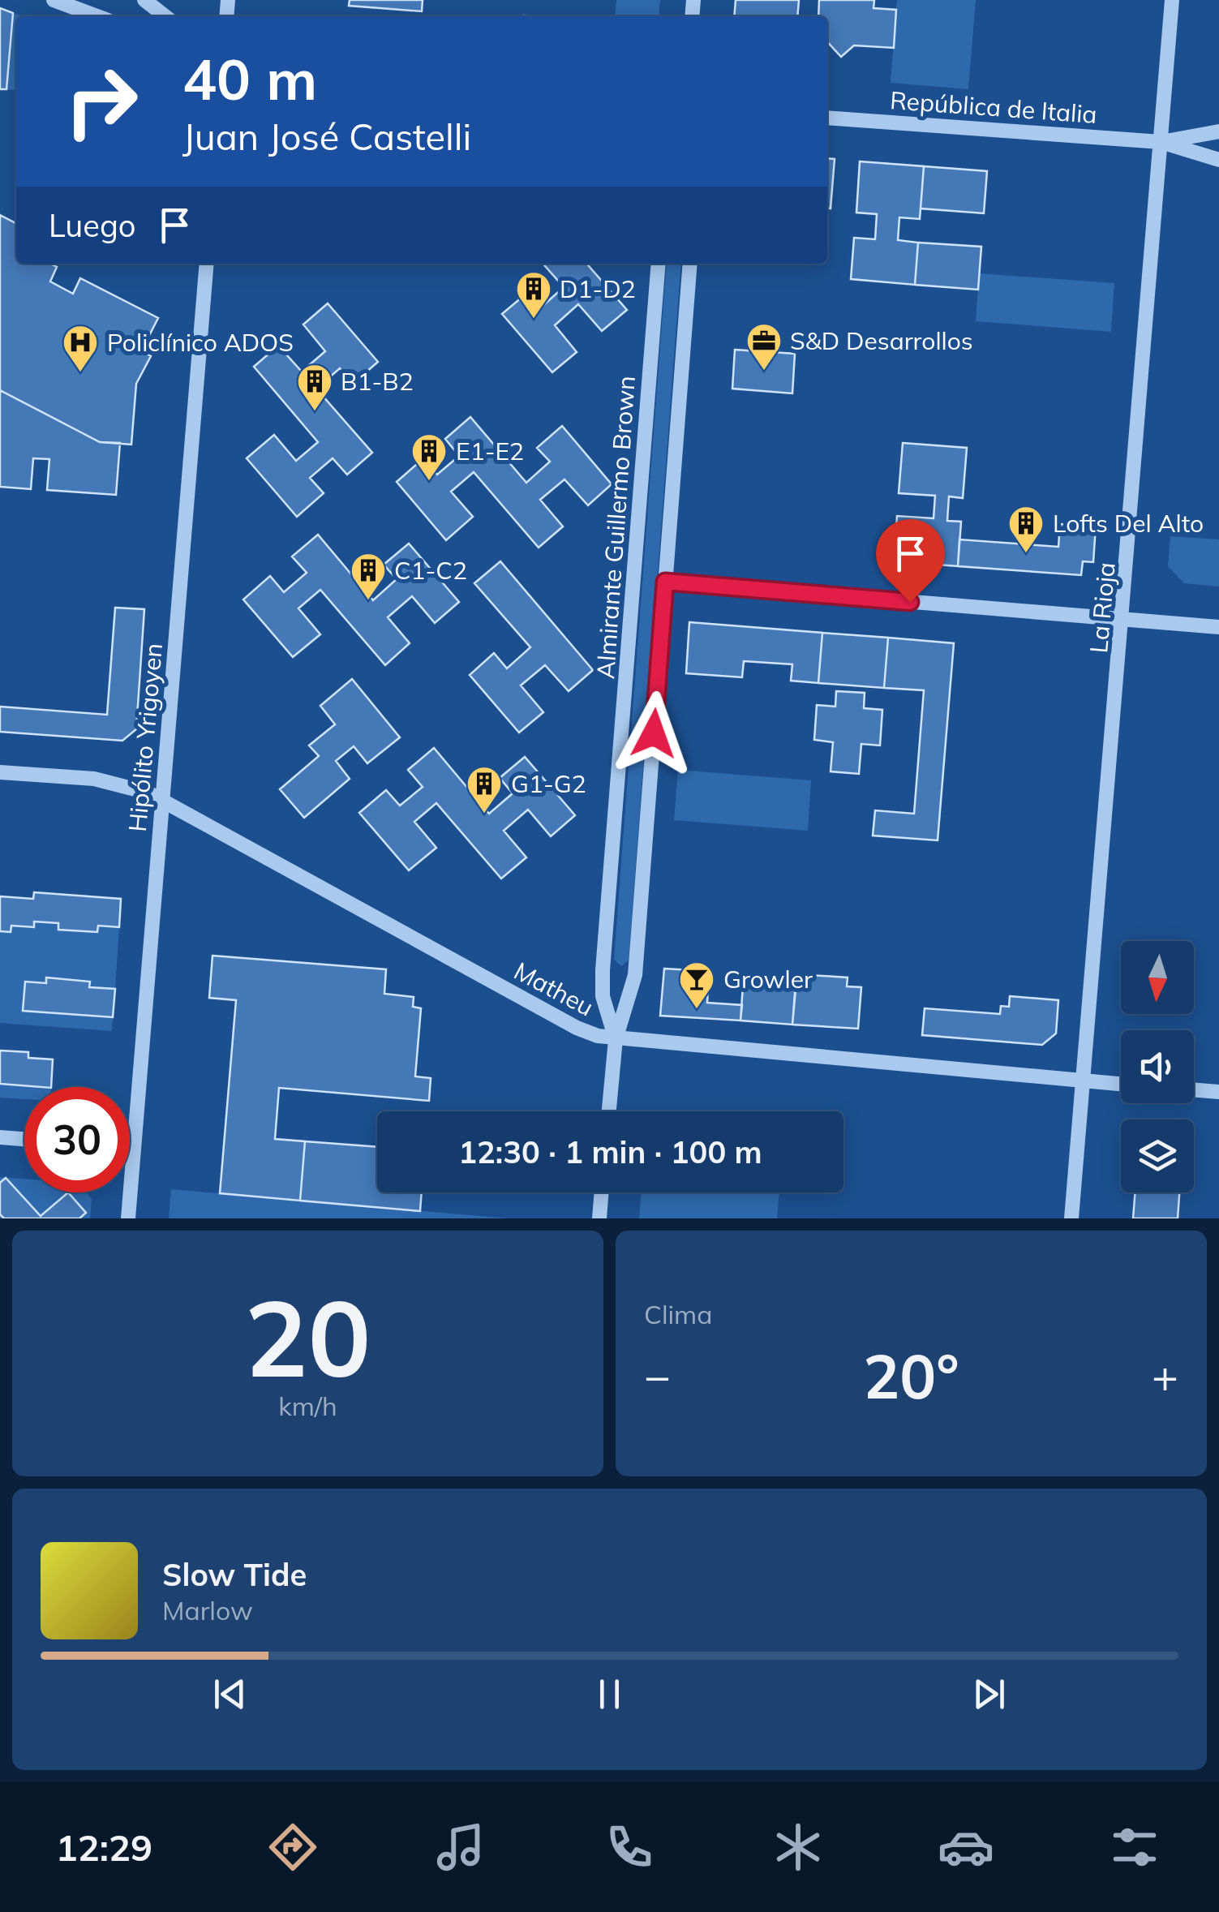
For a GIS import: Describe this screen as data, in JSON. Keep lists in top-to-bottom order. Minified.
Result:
{"streets":{"street":["República de Italia","Almirante Guillermo Brown","La Rioja","Hipólito Yrigoyen","Matheu"]},"crossings":[["República de Italia","La Rioja"],["Almirante Guillermo Brown","Matheu"],["La Rioja","Matheu"],["Hipólito Yrigoyen","Matheu"]],"places":{"building":["D1-D2","B1-B2","E1-E2","Lofts Del Alto","C1-C2","G1-G2"],"office":["S&D Desarrollos"],"hospital":["Policlínico ADOS"],"bar":["Growler"]},"north":"bottom","page":{"turn":["40 m","Juan José Castelli"],"then":"Luego","limit":"30","trip":"12:30 · 1 min · 100 m","tile":[["20","km/h"],"Clima"],"heat":["−","20°","+"],"song":["Slow Tide","Marlow"],"tabs":"12:29"}}
